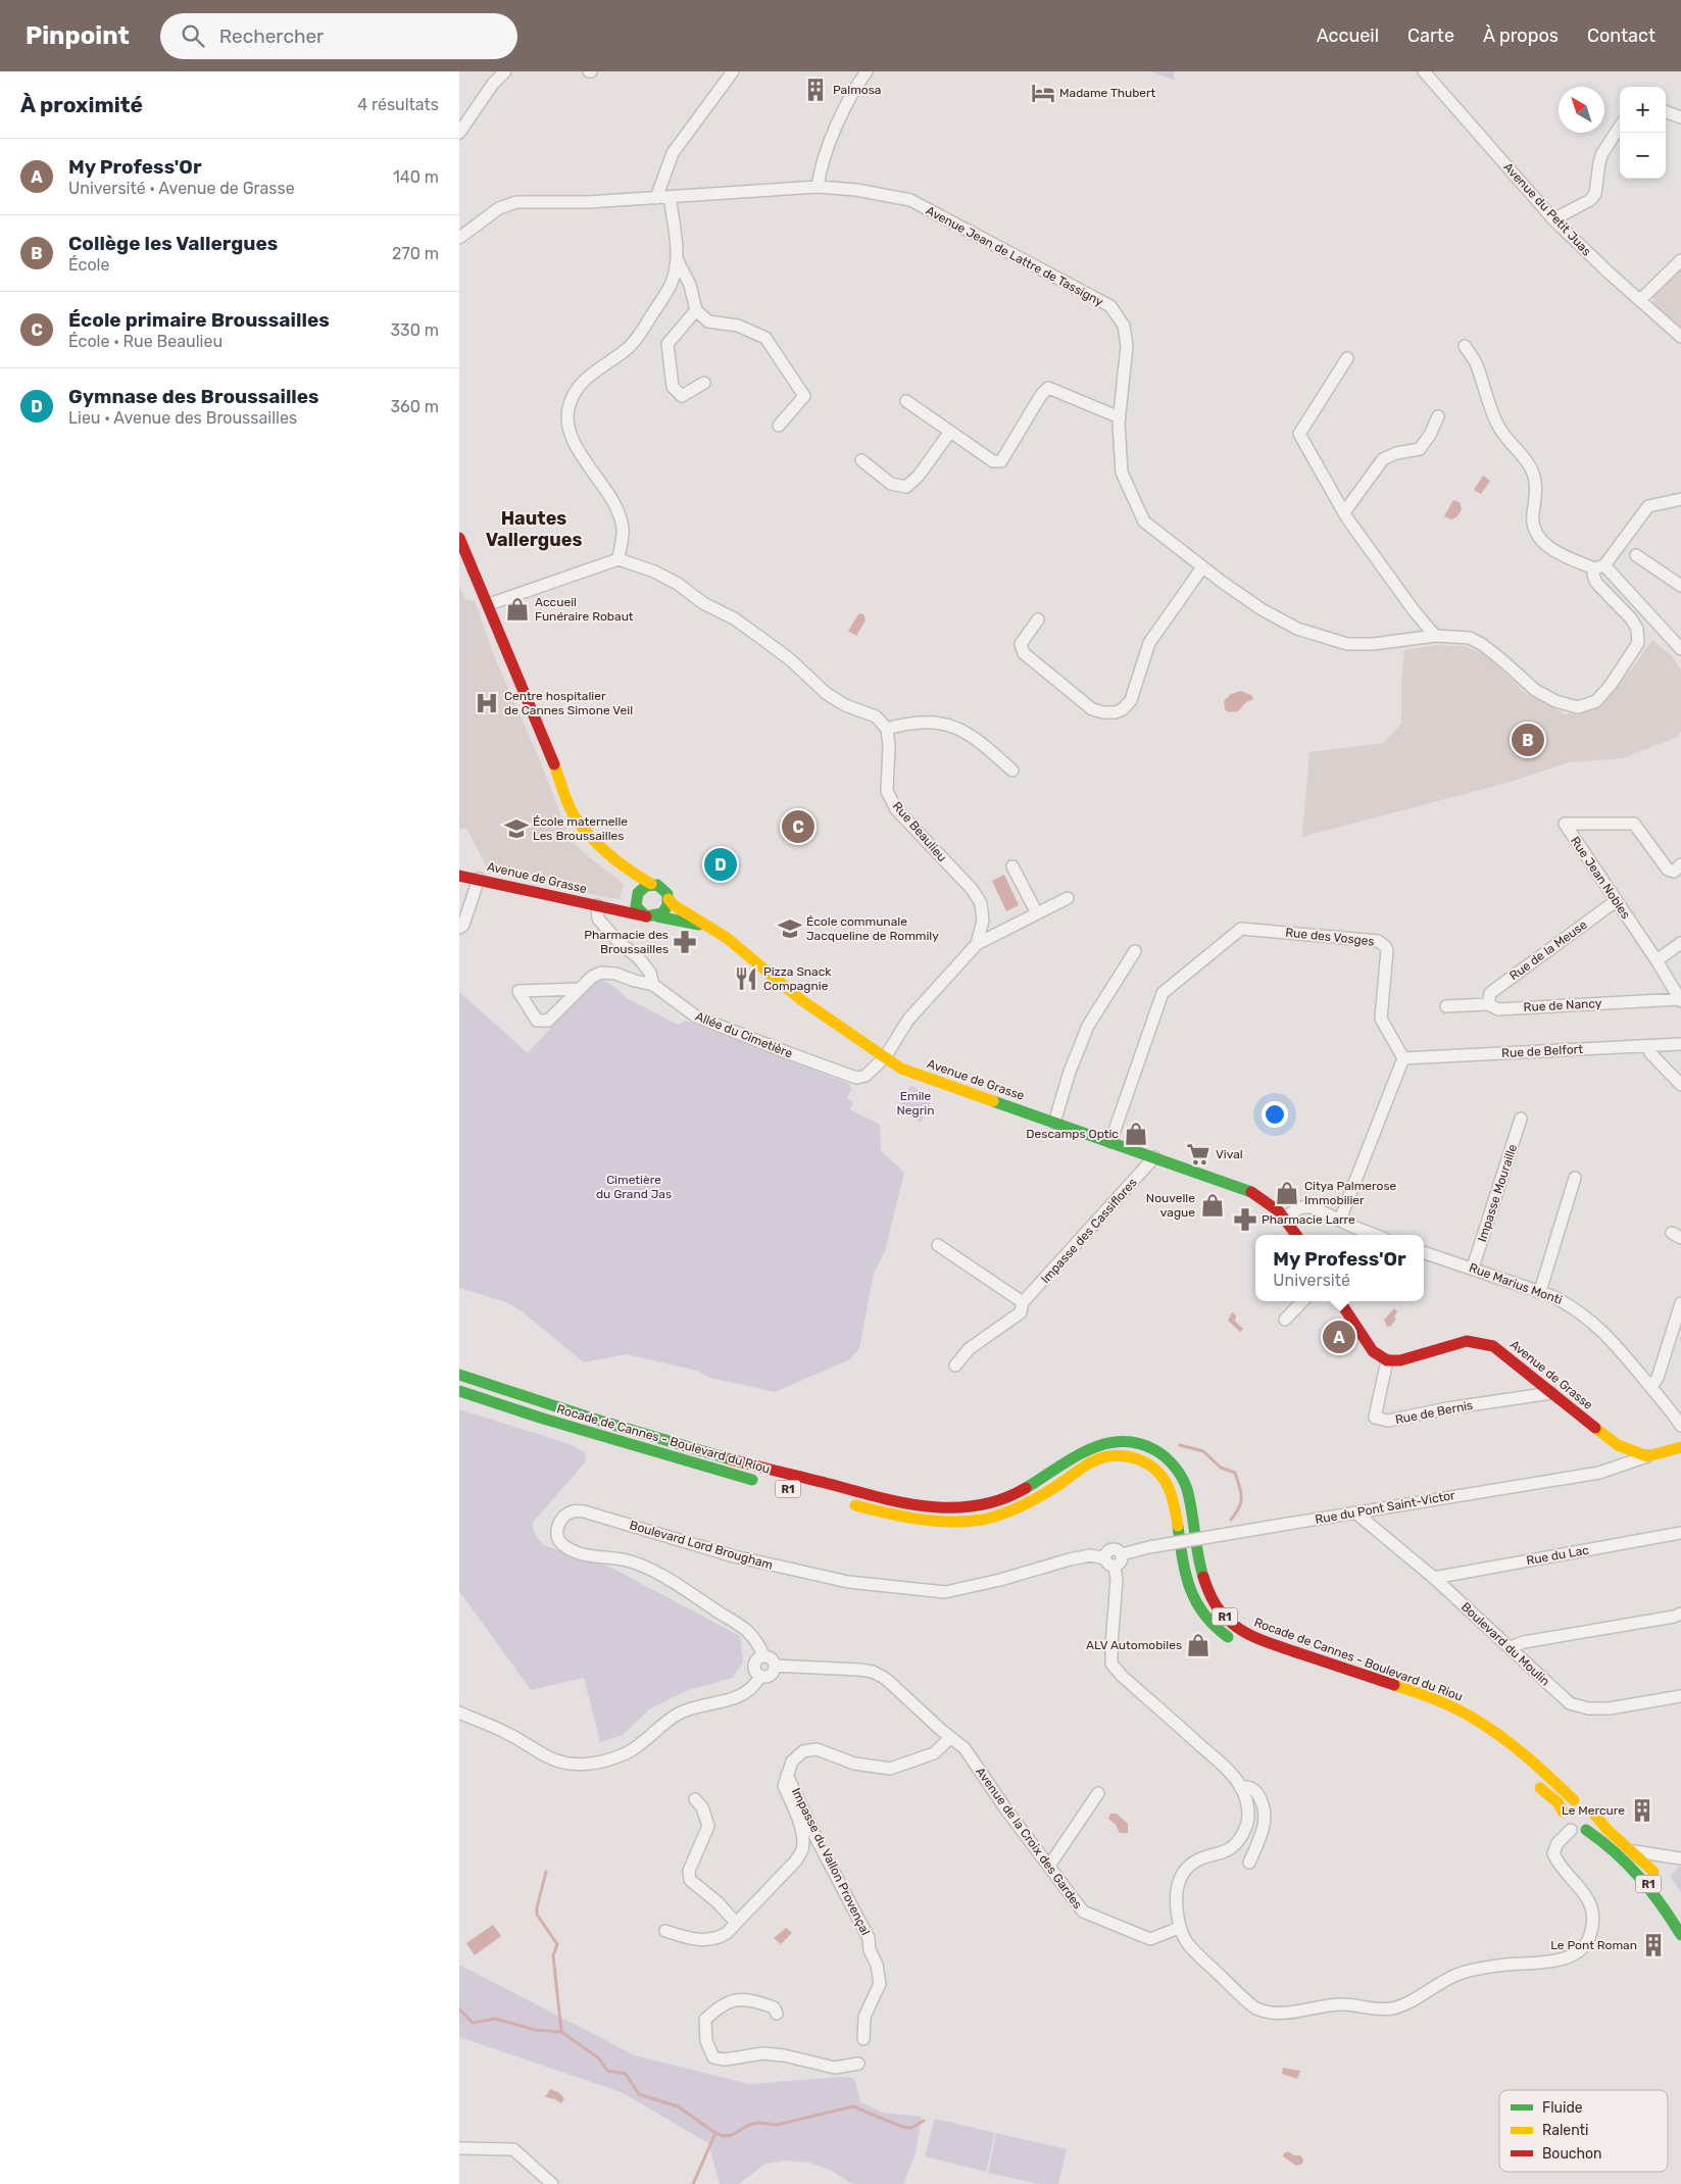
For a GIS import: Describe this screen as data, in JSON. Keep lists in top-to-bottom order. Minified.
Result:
{"streets":{"main road":["Avenue de Grasse","Rocade de Cannes - Boulevard du Riou","R1"],"street":["Avenue du Petit Juas","Avenue Jean de Lattre de Tassigny","Rue Beaulieu","Rue Jean Nobles","Rue des Vosges","Rue de la Meuse","Rue de Nancy","Allée du Cimetière","Rue de Belfort","Impasse Mouraille","Impasse des Cassiflores","Rue Marius Monti","Rue de Bernis","Rue du Pont Saint-Victor","Boulevard Lord Brougham","Rue du Lac","Boulevard du Moulin","Avenue de la Croix des Gardes","Impasse du Vallon Provençal"]},"crossings":[["Rue Beaulieu","Avenue de Grasse"],["Rue Beaulieu","Allée du Cimetière"],["Avenue de Grasse","Rue des Vosges"],["Avenue de Grasse","Allée du Cimetière"],["Avenue de Grasse","Impasse des Cassiflores"],["Avenue de Grasse","Rue de Bernis"],["Avenue de Grasse","Rue du Pont Saint-Victor"],["Rue Jean Nobles","Rue de la Meuse"],["Rue Jean Nobles","Rue de Nancy"],["Rue des Vosges","Rue de Belfort"],["Rue de la Meuse","Rue de Nancy"],["Impasse Mouraille","Rue Marius Monti"],["Rocade de Cannes - Boulevard du Riou","R1"],["Rue du Pont Saint-Victor","Boulevard Lord Brougham"],["Rue du Pont Saint-Victor","Boulevard du Moulin"],["Boulevard Lord Brougham","Avenue de la Croix des Gardes"],["Rue du Lac","Boulevard du Moulin"],["Avenue de la Croix des Gardes","Impasse du Vallon Provençal"]],"districts":["Hautes Vallergues"],"parks":["Emile Negrin","Cimetière du Grand Jas"],"places":{"building":["Palmosa","Le Mercure","Le Pont Roman"],"hotel":["Madame Thubert"],"shop":["Accueil Funéraire Robaut","Descamps Optic","Citya Palmerose Immobilier","Nouvelle vague","ALV Automobiles"],"hospital":["Centre hospitalier de Cannes Simone Veil"],"school or university":["École maternelle Les Broussailles","École communale Jacqueline de Rommily"],"pharmacy":["Pharmacie des Broussailles","Pharmacie Larre"],"restaurant":["Pizza Snack Compagnie"],"supermarket":["Vival"]},"legend":["Fluide","Ralenti","Bouchon"],"north":"top left","page":{"header":"Pinpoint","search":"Rechercher","nav":["Accueil","Carte","À propos","Contact"],"heading":["À proximité","4 résultats"],"map_buttons":["+","−"],"list":[{"mark":"A","name":"My Profess'Or","note":"Université · Avenue de Grasse","value":"140 m"},{"mark":"B","name":"Collège les Vallergues","note":"École","value":"270 m"},{"mark":"C","name":"École primaire Broussailles","note":"École · Rue Beaulieu","value":"330 m"},{"mark":"D","name":"Gymnase des Broussailles","note":"Lieu · Avenue des Broussailles","value":"360 m"}],"pins":["B","C","D","A"],"popup":["My Profess'Or","Université"]}}
